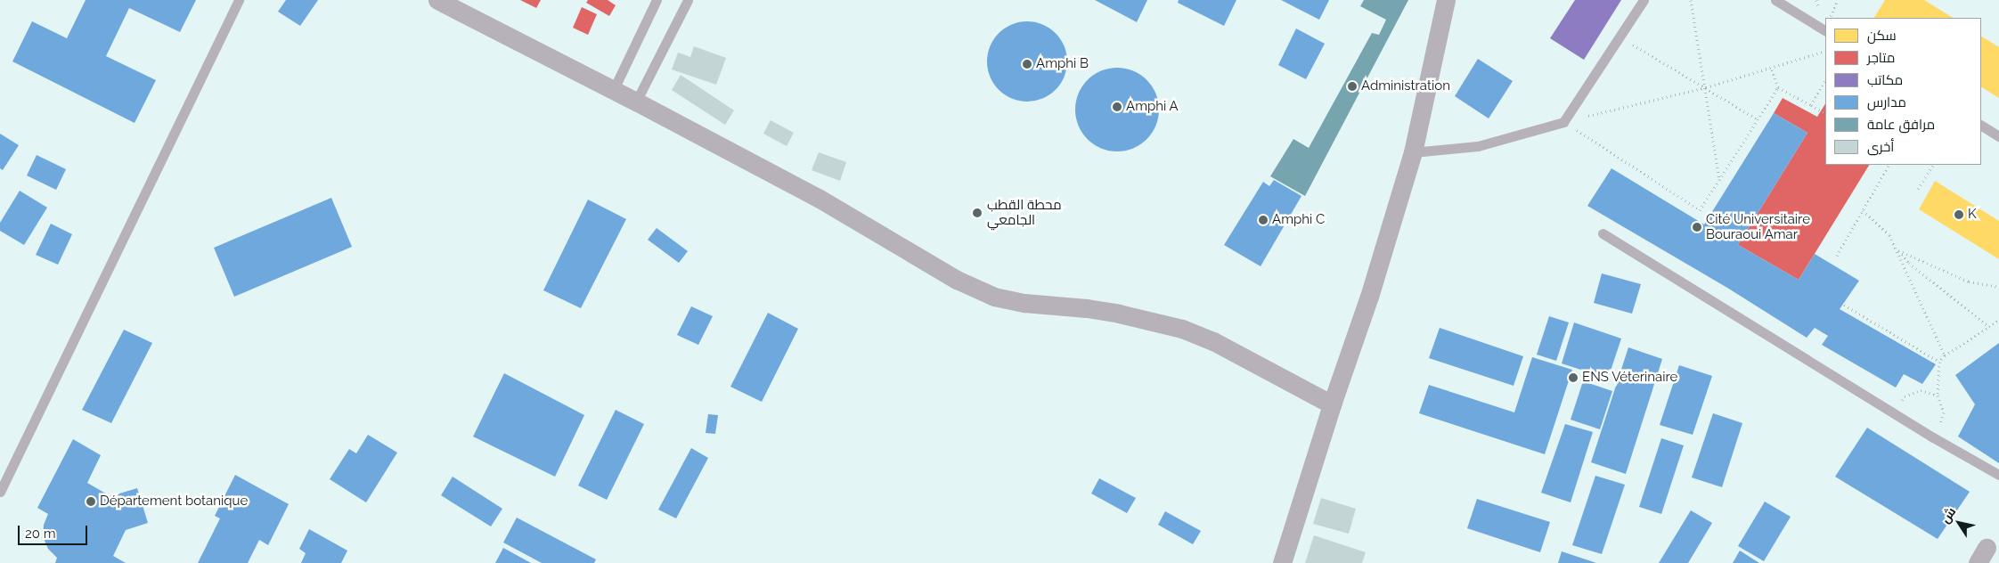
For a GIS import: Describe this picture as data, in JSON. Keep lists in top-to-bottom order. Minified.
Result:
{"places":["Amphi B","Administration","Amphi A","محطة القطب الجامعي","K","Amphi C","Cité Universitaire Bouraoui Amar","ENS Véterinaire","Département botanique"],"legend":["سكن","متاجر","مكاتب","مدارس","مرافق عامة","أخرى"],"scale_bar":"20 m","north":"top left"}
